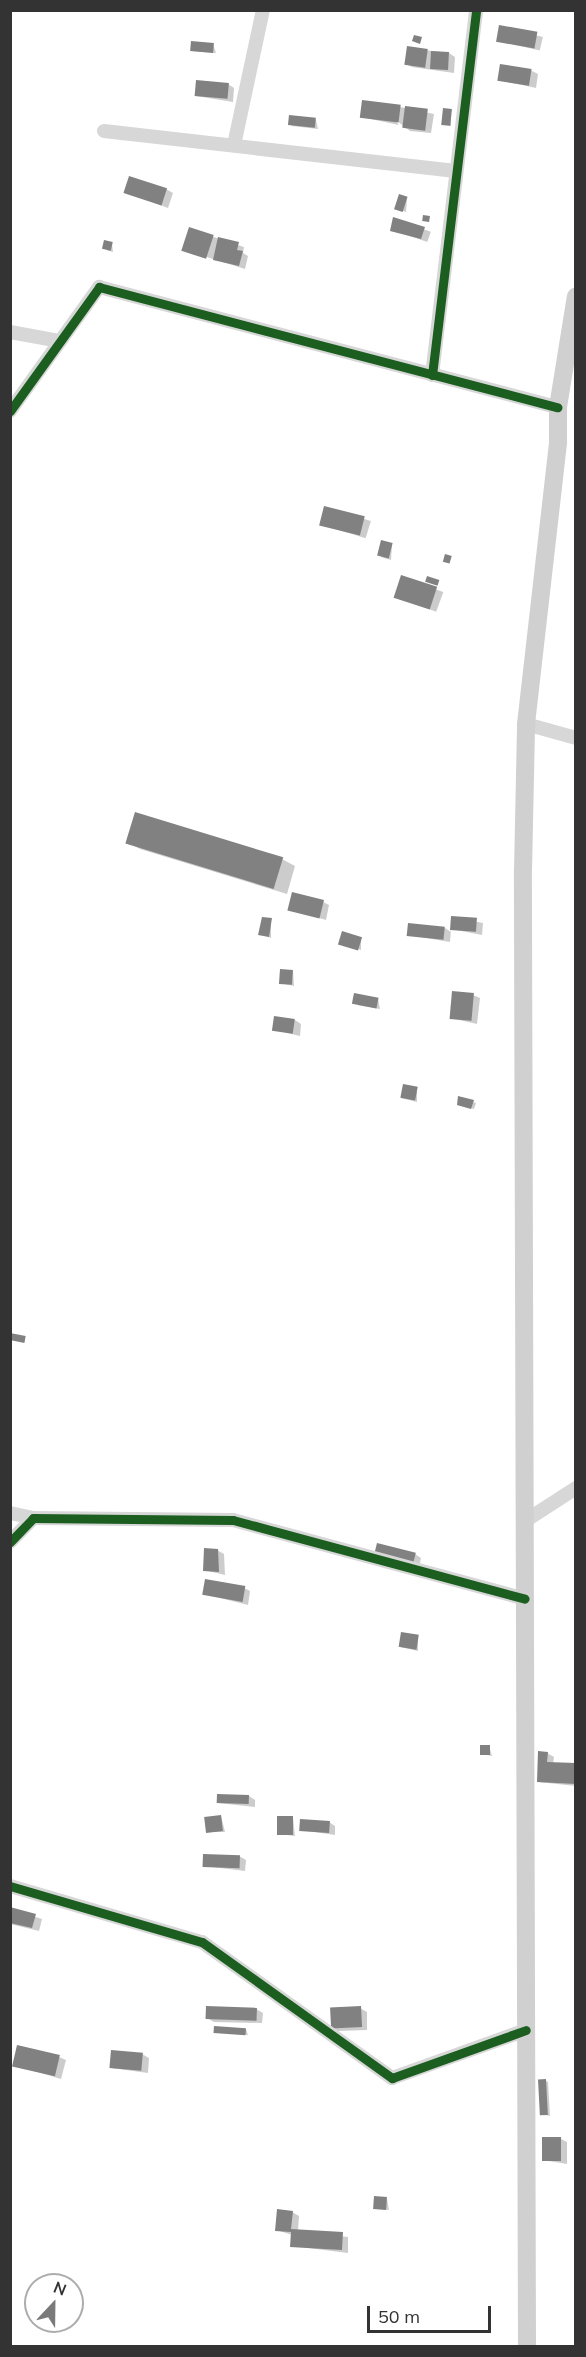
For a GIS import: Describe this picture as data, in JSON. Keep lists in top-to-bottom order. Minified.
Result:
{"scale_bar":"50 m","north":"top"}
